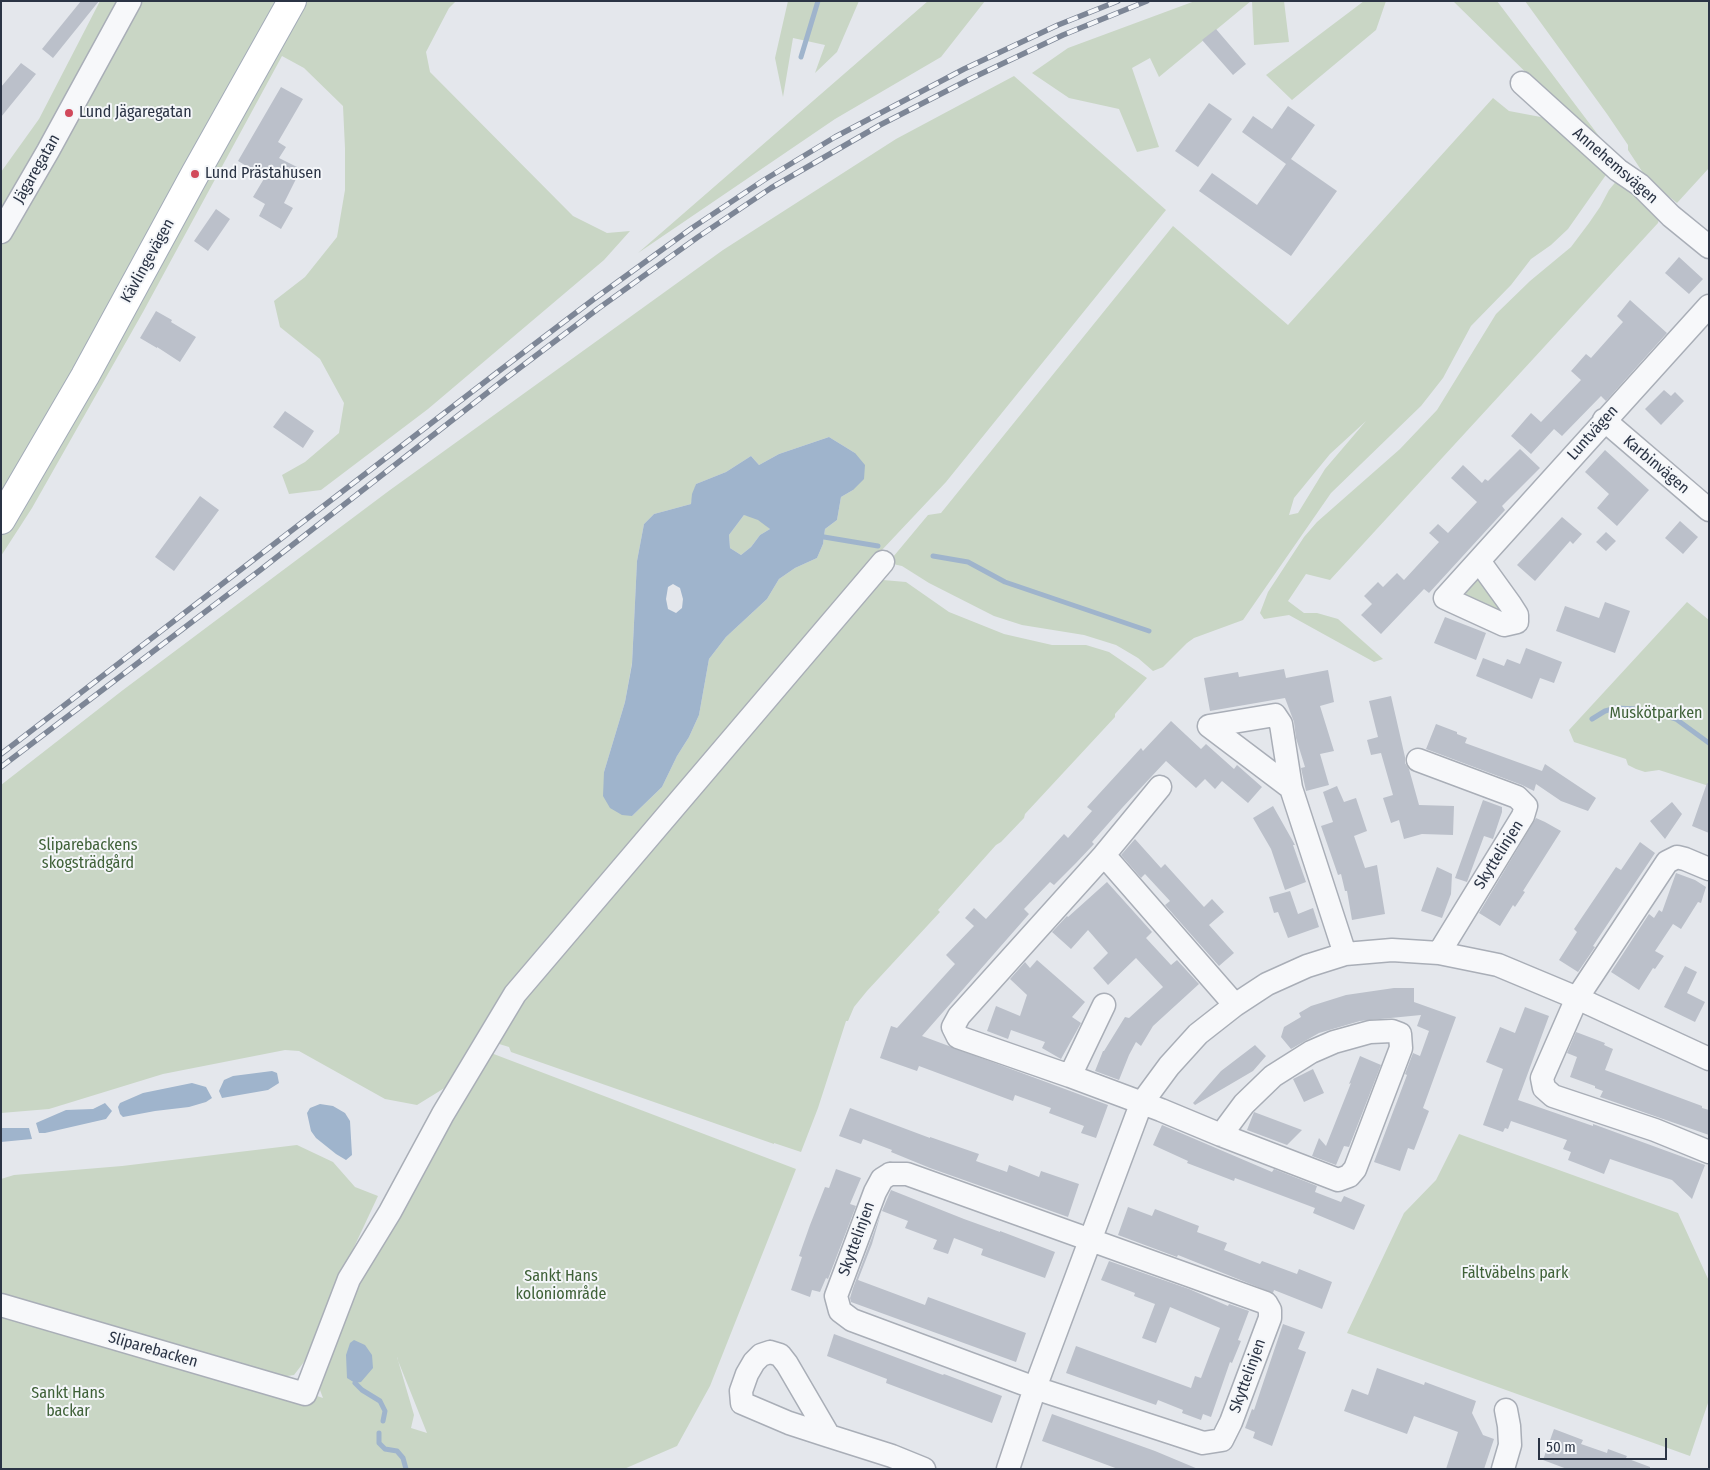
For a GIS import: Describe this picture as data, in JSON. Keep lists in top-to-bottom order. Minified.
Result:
{"streets":{"main road":["Kävlingevägen"],"street":["Annehemsvägen","Jägaregatan","Luntvägen","Karbinvägen","Skyttelinjen","Sliparebacken"]},"crossings":[["Luntvägen","Karbinvägen"]],"parks":["Muskötparken","Sliparebackens skogsträdgård","Fältväbelns park","Sankt Hans koloniområde","Sankt Hans backar"],"places":["Lund Jägaregatan","Lund Prästahusen"],"scale_bar":"50 m"}
